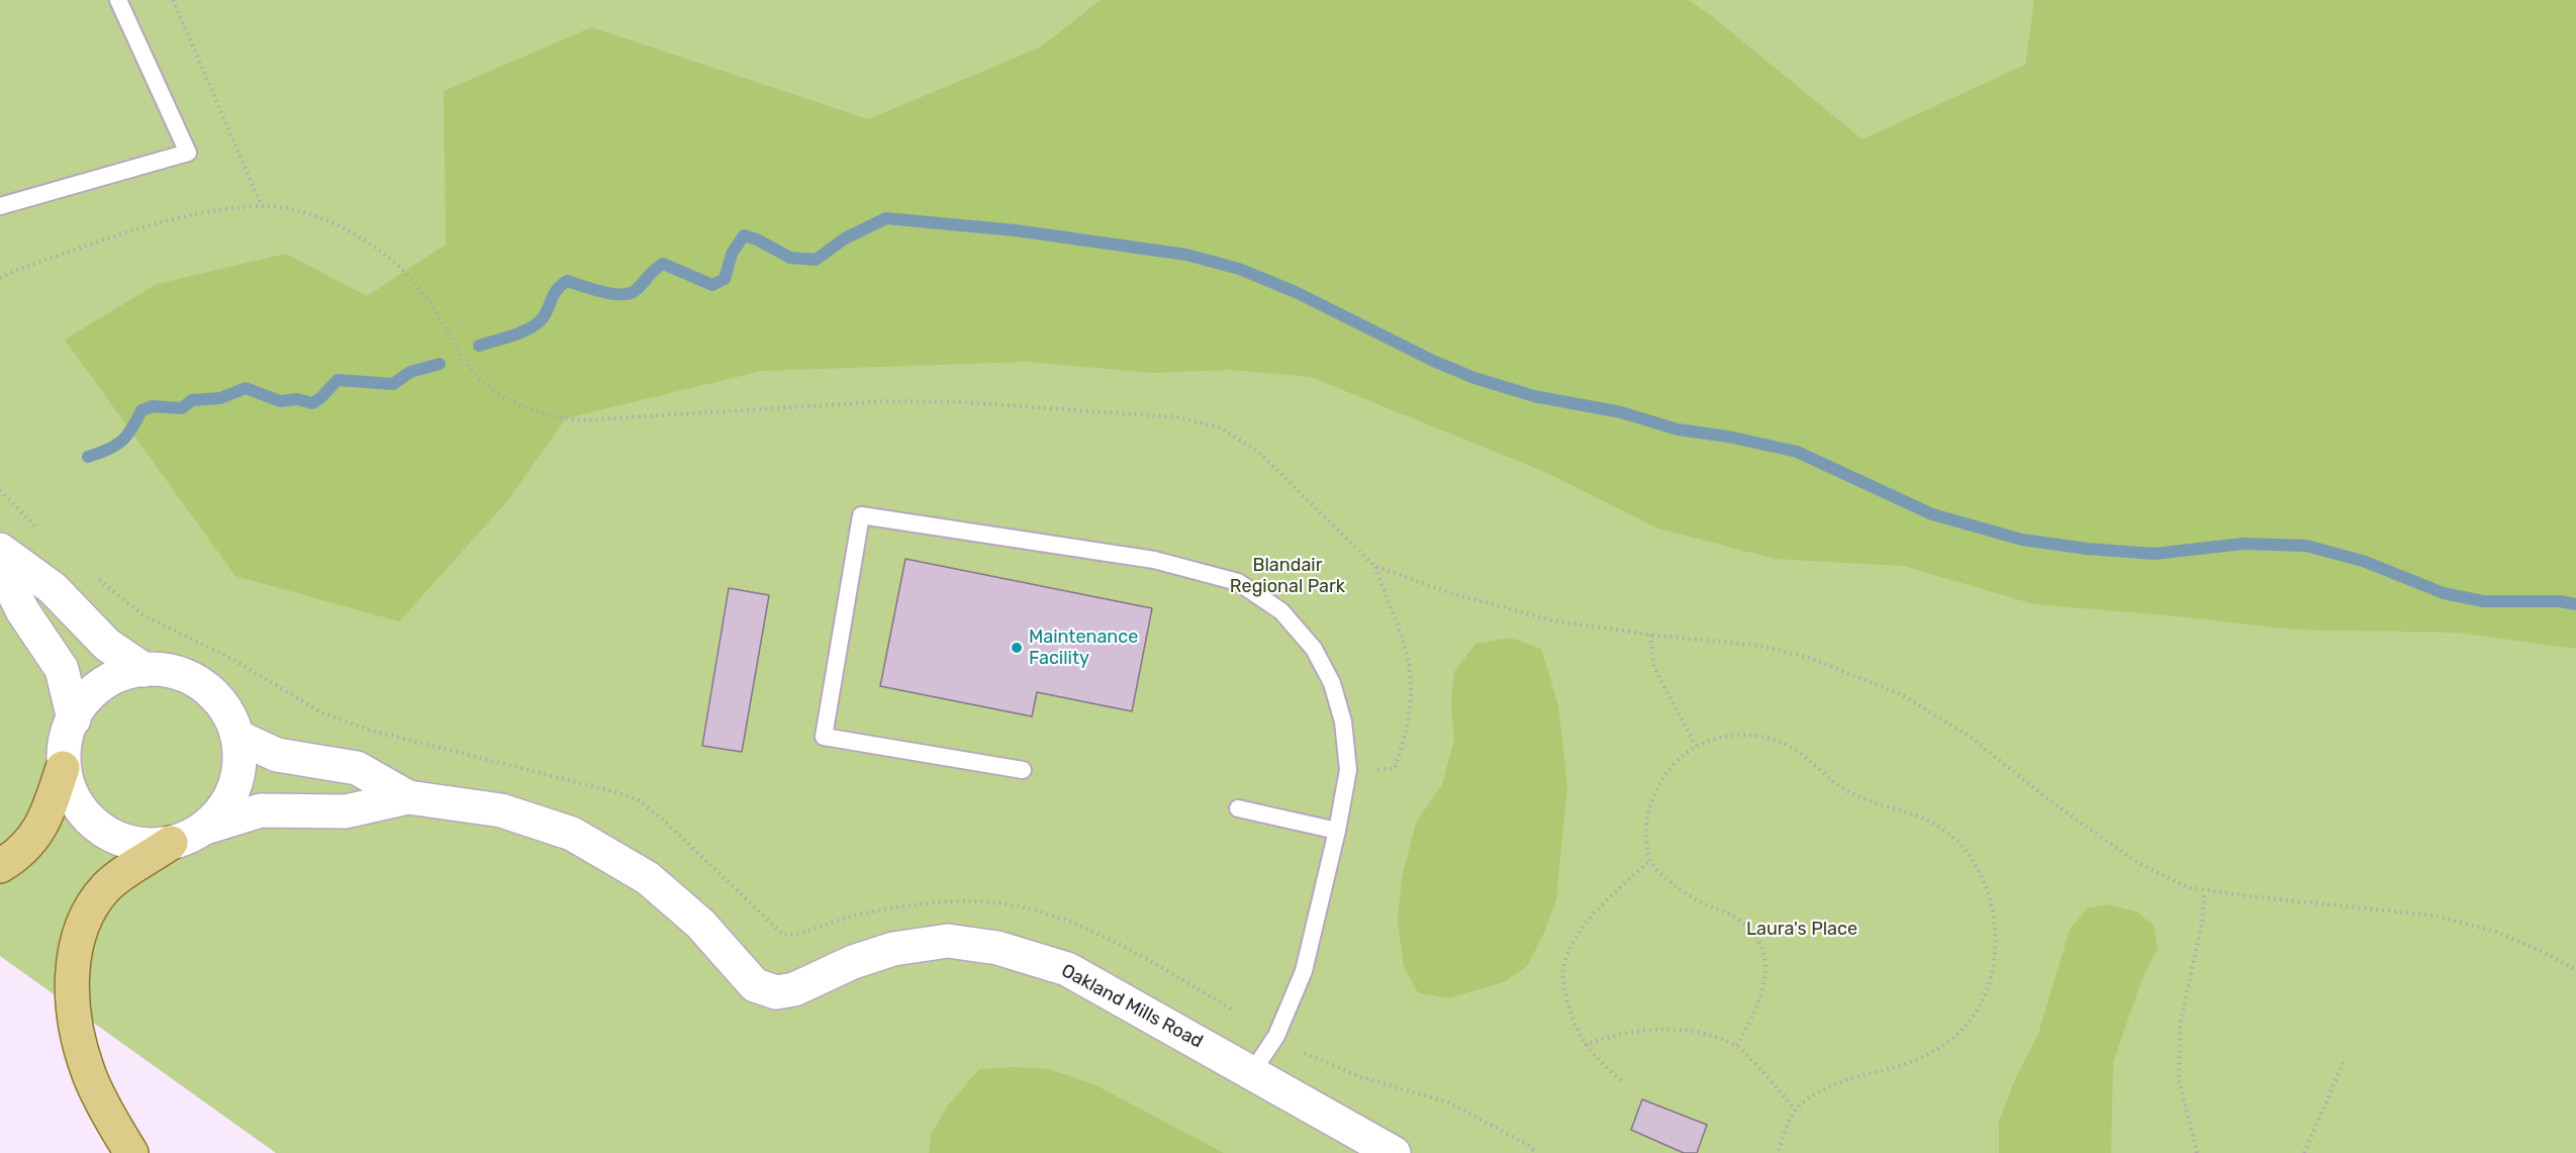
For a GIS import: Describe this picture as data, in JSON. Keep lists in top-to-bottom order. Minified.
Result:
{"streets":{"street":["Oakland Mills Road"]},"parks":["Blandair Regional Park","Laura's Place"],"places":["Maintenance Facility"]}
